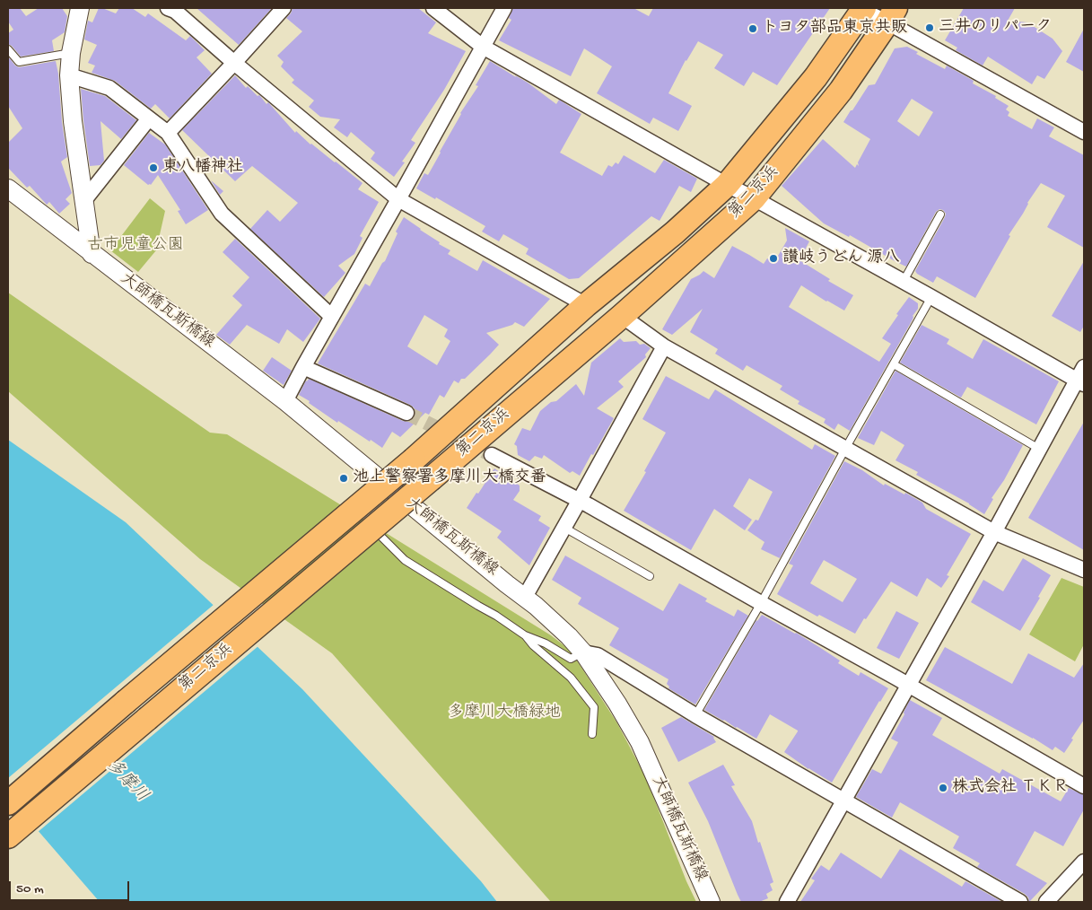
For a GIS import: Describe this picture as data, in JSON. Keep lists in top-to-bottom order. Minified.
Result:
{"streets":{"highway":["第二京浜"],"street":["大師橋瓦斯橋線"]},"water":["多摩川"],"parks":["古市児童公園","多摩川大橋緑地"],"places":["三井のリパーク","トヨタ部品東京共販","東八幡神社","讃岐うどん 源八","池上警察署多摩川大橋交番","株式会社 ＴＫＲ"],"scale_bar":"50 m"}
